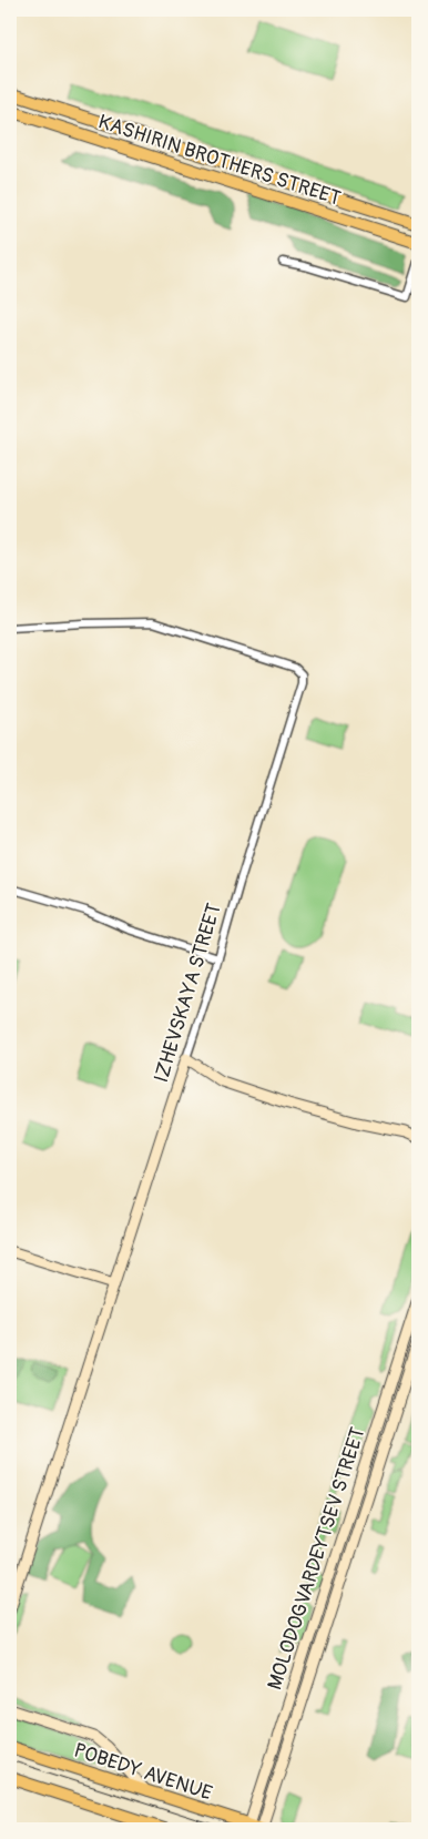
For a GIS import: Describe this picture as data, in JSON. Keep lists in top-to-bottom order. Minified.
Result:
{"streets":{"main road":["KASHIRIN BROTHERS STREET","POBEDY AVENUE"],"street":["IZHEVSKAYA STREET","MOLODOGVARDEYTSEV STREET"]},"crossings":[["MOLODOGVARDEYTSEV STREET","POBEDY AVENUE"]]}
